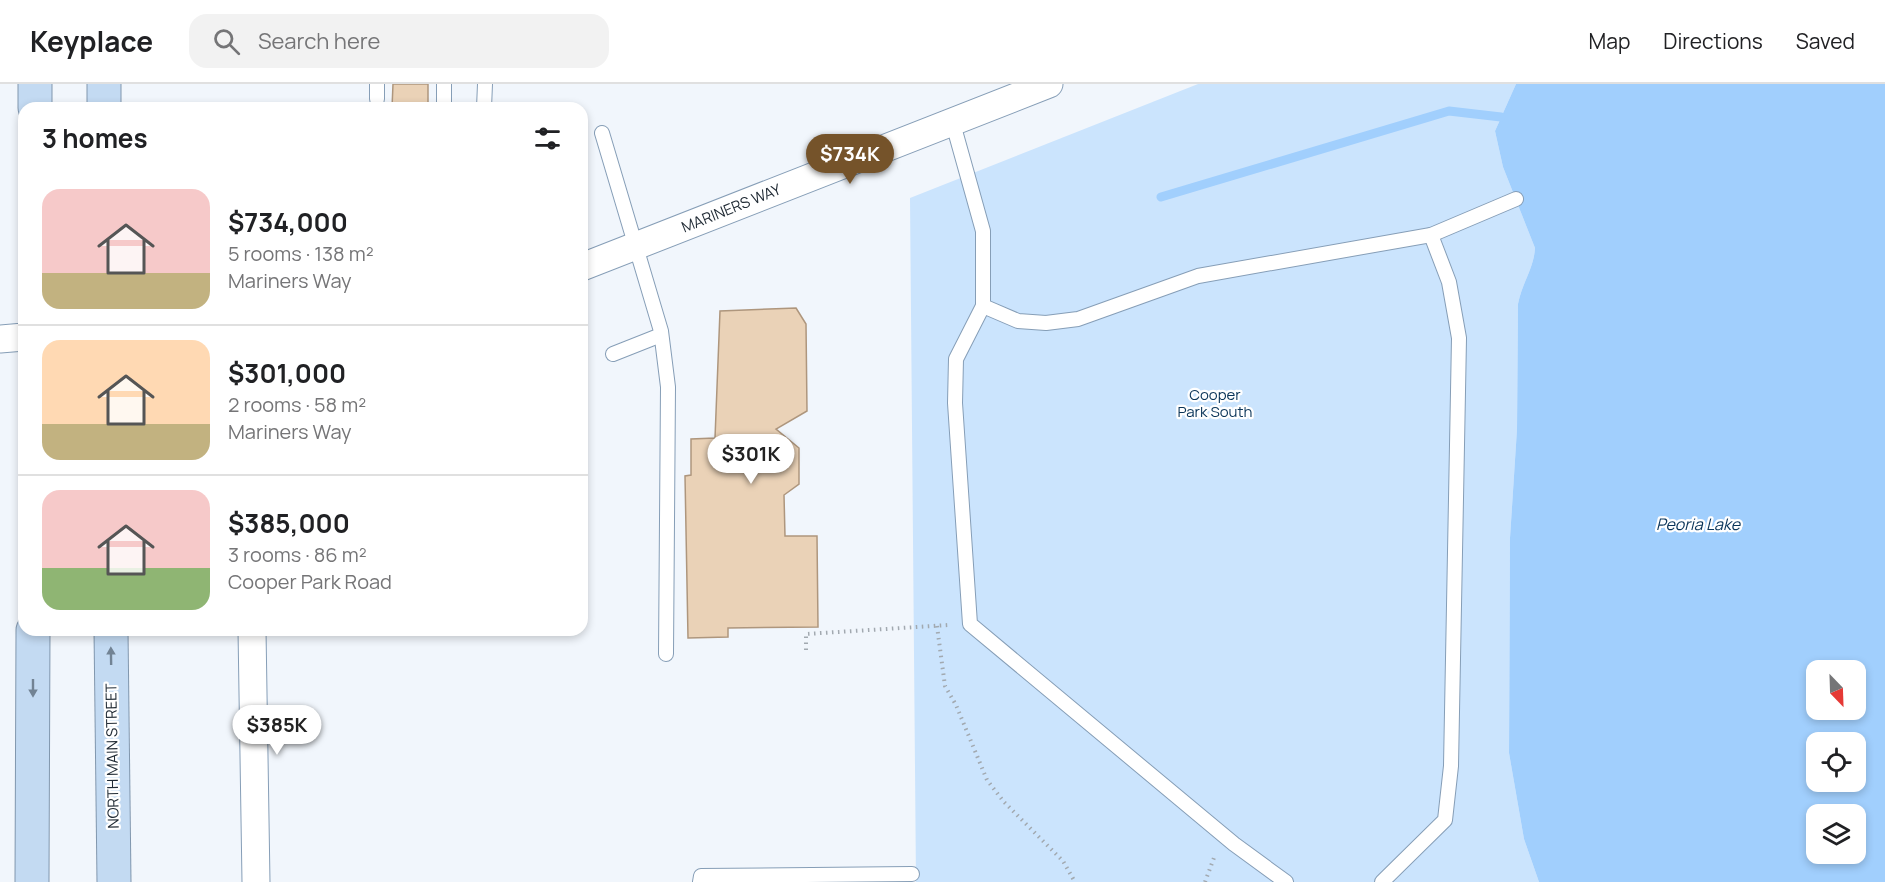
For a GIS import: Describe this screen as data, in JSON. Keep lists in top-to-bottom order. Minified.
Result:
{"streets":{"highway":["NORTH MAIN STREET"],"street":["MARINERS WAY"]},"water":["Peoria Lake"],"parks":["Cooper Park South"],"north":"bottom right","page":{"header":"Keyplace","search":"Search here","nav":["Map","Directions","Saved"],"heading":"3 homes","price":["$734K","$301K","$385K"],"list":[{"name":"$734,000","note":"5 rooms · 138 m² · Mariners Way"},{"name":"$301,000","note":"2 rooms · 58 m² · Mariners Way"},{"name":"$385,000","note":"3 rooms · 86 m² · Cooper Park Road"}]}}
